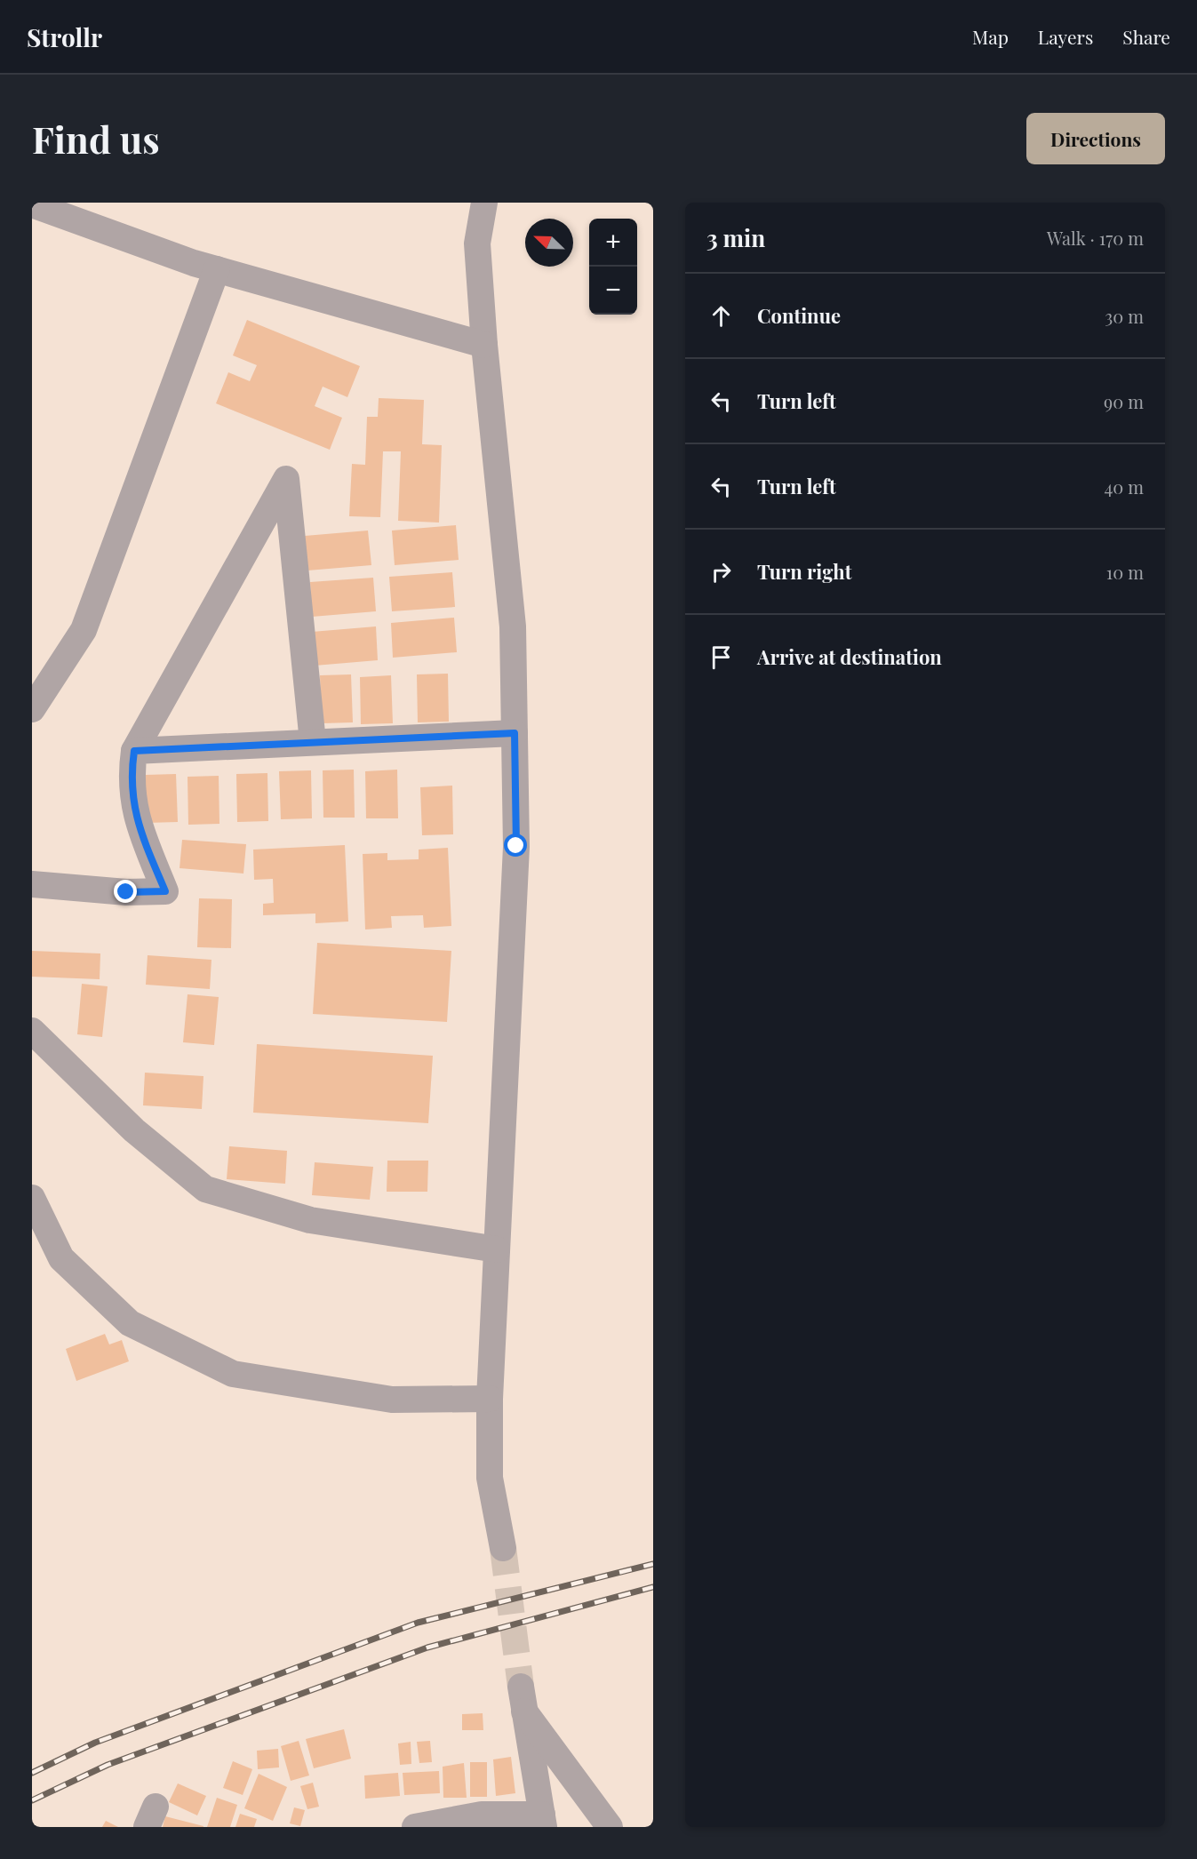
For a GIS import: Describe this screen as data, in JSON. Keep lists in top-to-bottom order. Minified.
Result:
{"north":"top left","page":{"header":"Strollr","nav":["Map","Layers","Share"],"buttons":"Directions","title":"Find us","heading":["3 min","Walk · 170 m"],"map_buttons":["+","−"],"list":[["Continue","30 m"],["Turn left","90 m"],["Turn left","40 m"],["Turn right","10 m"],"Arrive at destination"]}}
